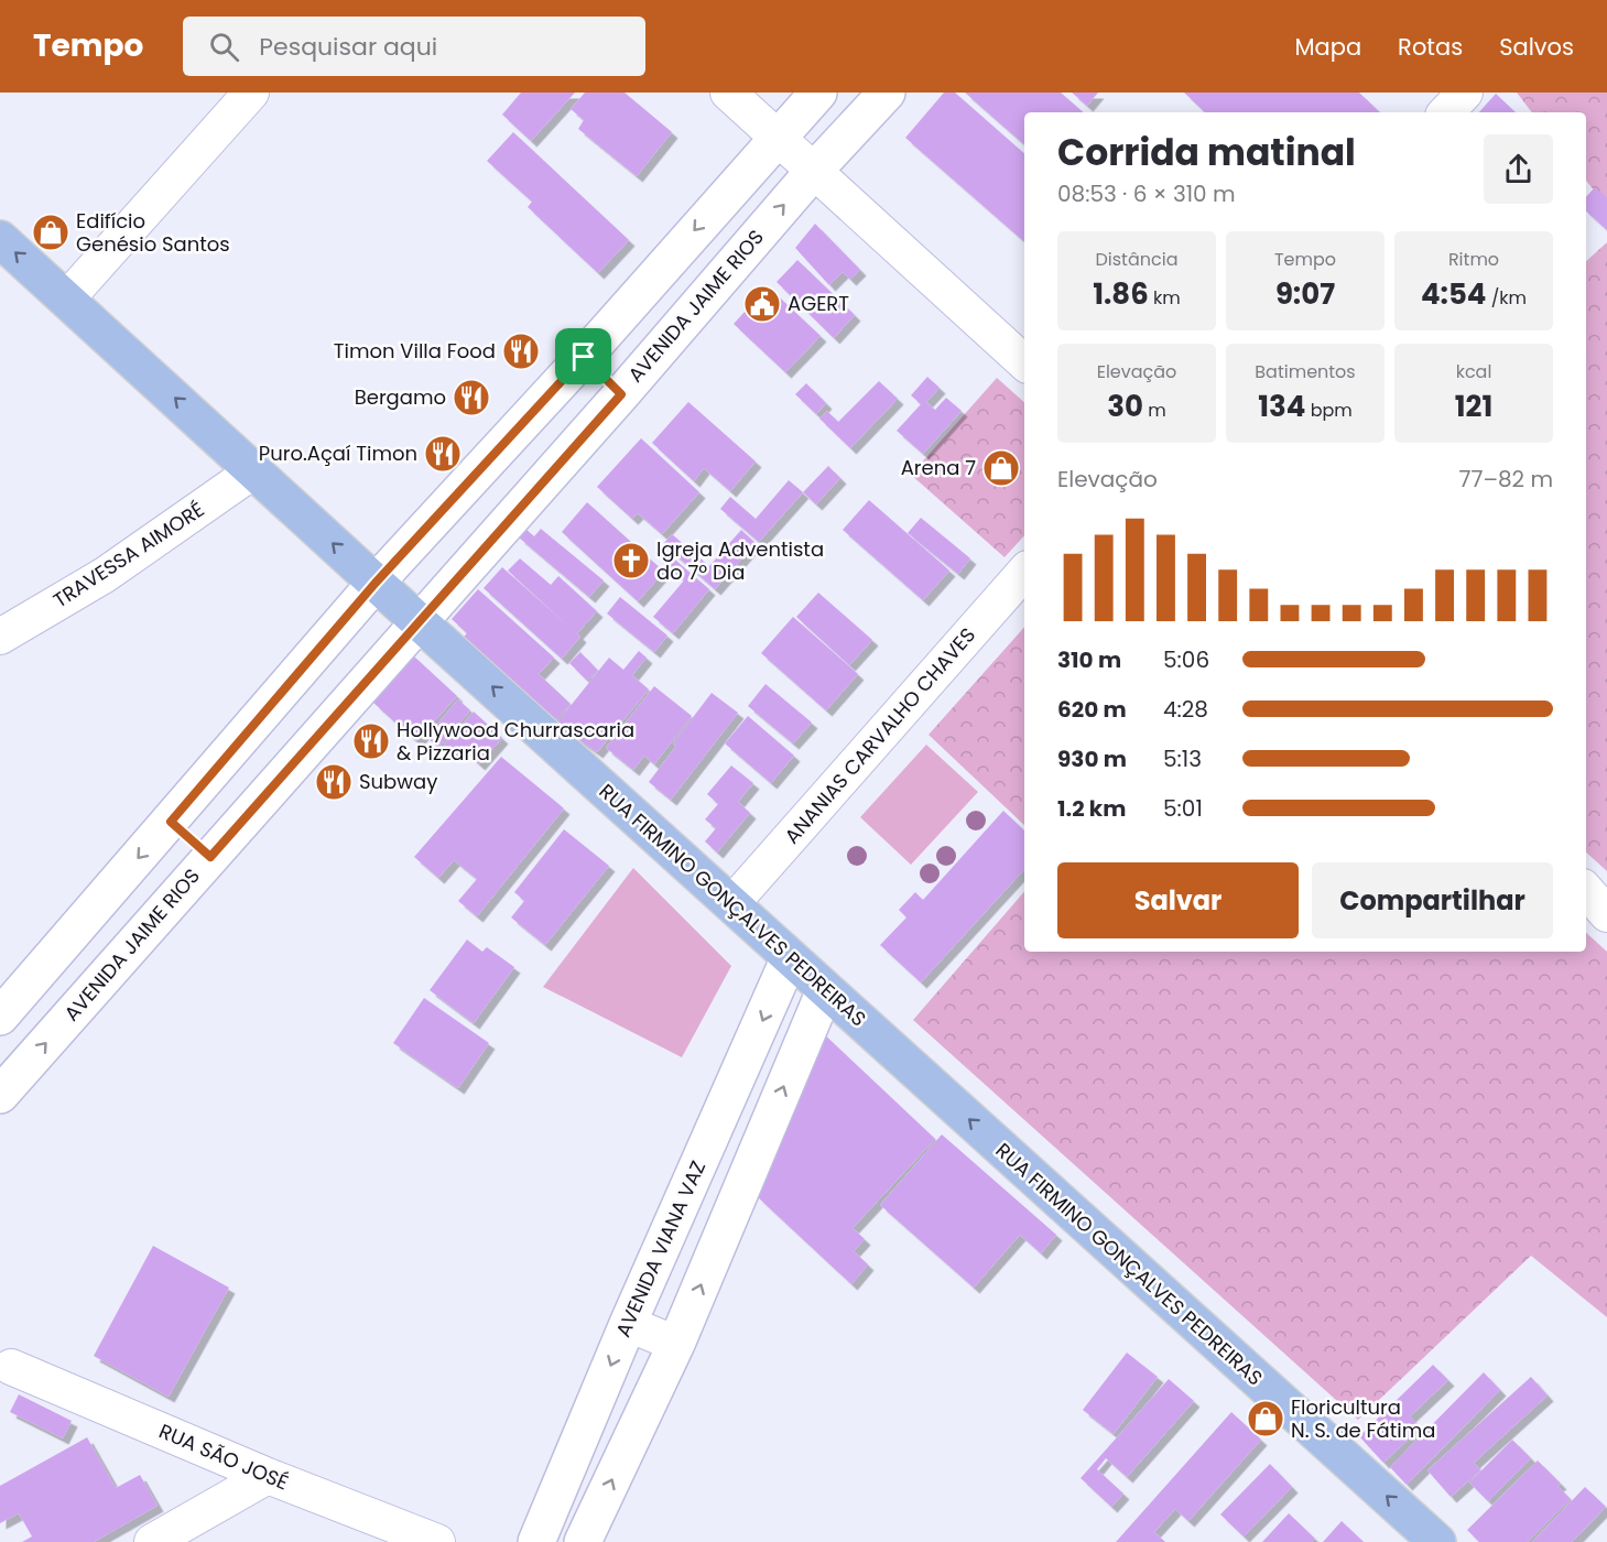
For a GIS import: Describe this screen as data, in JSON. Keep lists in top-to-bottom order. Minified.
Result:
{"streets":{"main road":["RUA FIRMINO GONÇALVES PEDREIRAS"],"street":["AVENIDA JAIME RIOS","TRAVESSA AIMORÉ","ANANIAS CARVALHO CHAVES","AVENIDA VIANA VAZ","RUA SÃO JOSÉ"]},"crossings":[["AVENIDA JAIME RIOS","RUA FIRMINO GONÇALVES PEDREIRAS"],["TRAVESSA AIMORÉ","RUA FIRMINO GONÇALVES PEDREIRAS"],["ANANIAS CARVALHO CHAVES","RUA FIRMINO GONÇALVES PEDREIRAS"],["RUA FIRMINO GONÇALVES PEDREIRAS","AVENIDA VIANA VAZ"]],"one_way":["RUA FIRMINO GONÇALVES PEDREIRAS"],"places":{"shop":["Edifício Genésio Santos","Arena 7","Floricultura N. S. de Fátima"],"public building":["AGERT"],"restaurant":["Timon Villa Food","Bergamo","Puro.Açaí Timon","Hollywood Churrascaria & Pizzaria","Subway"],"church":["Igreja Adventista do 7º Dia"]},"page":{"header":"Tempo","search":"Pesquisar aqui","nav":["Mapa","Rotas","Salvos"],"heading":["Corrida matinal","08:53 · 6 × 310 m"],"stats":[["Distância","1.86 km"],["Tempo","9:07"],["Ritmo","4:54 /km"],["Elevação","30 m"],["Batimentos","134 bpm"],["kcal","121"]],"chart":["Elevação","77–82 m"],"list":[{"name":"310 m","note":"5:06"},{"name":"620 m","note":"4:28"},{"name":"930 m","note":"5:13"},{"name":"1.2 km","note":"5:01"}],"buttons":["Salvar","Compartilhar"]}}
